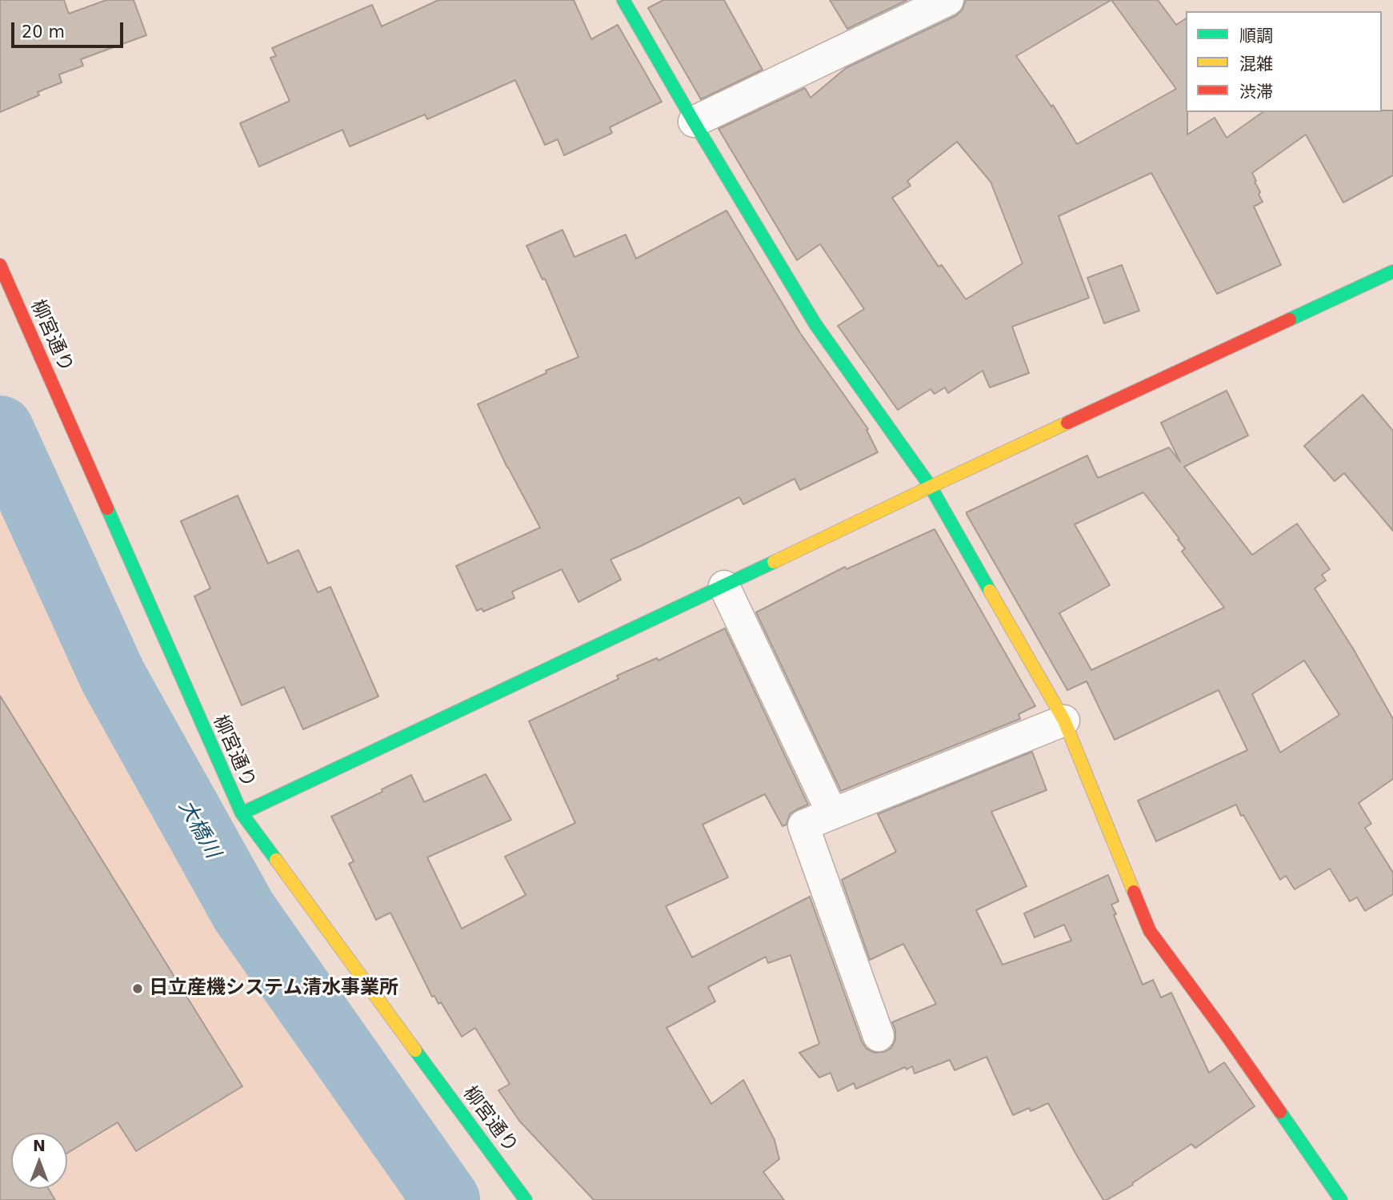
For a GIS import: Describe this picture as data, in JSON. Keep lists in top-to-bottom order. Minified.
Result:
{"streets":{"street":["柳宮通り"]},"water":["大橋川"],"places":["日立産機システム清水事業所"],"legend":["順調","混雑","渋滞"],"scale_bar":"20 m","north":"top"}
